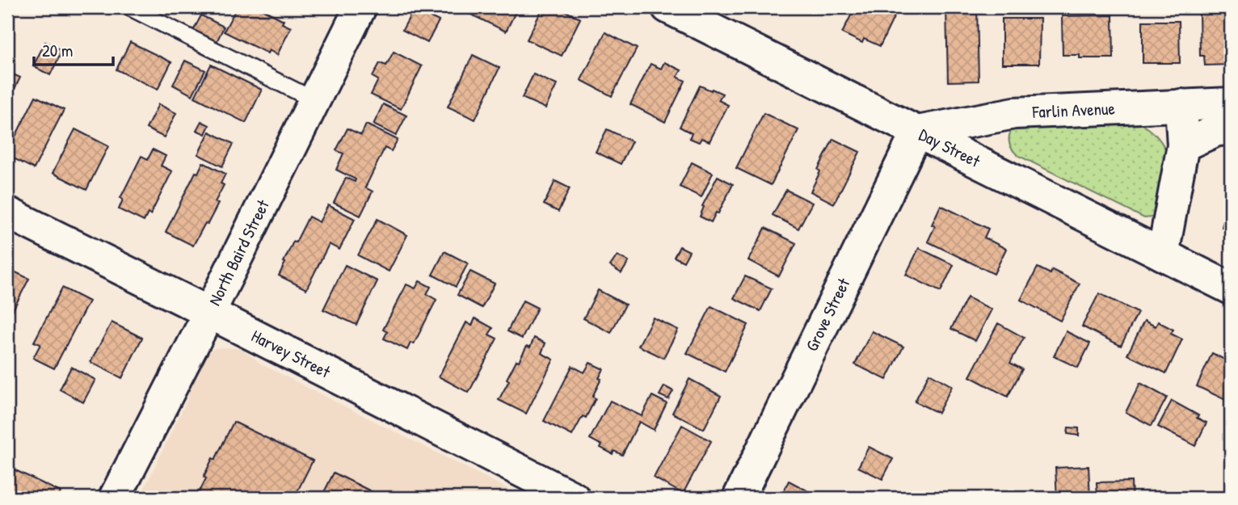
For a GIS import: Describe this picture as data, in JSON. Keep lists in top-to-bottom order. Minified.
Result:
{"streets":{"street":["Farlin Avenue","Day Street","North Baird Street","Grove Street","Harvey Street"]},"crossings":[["Farlin Avenue","Day Street"],["Farlin Avenue","Grove Street"],["Day Street","Grove Street"],["North Baird Street","Harvey Street"]],"scale_bar":"20 m"}
